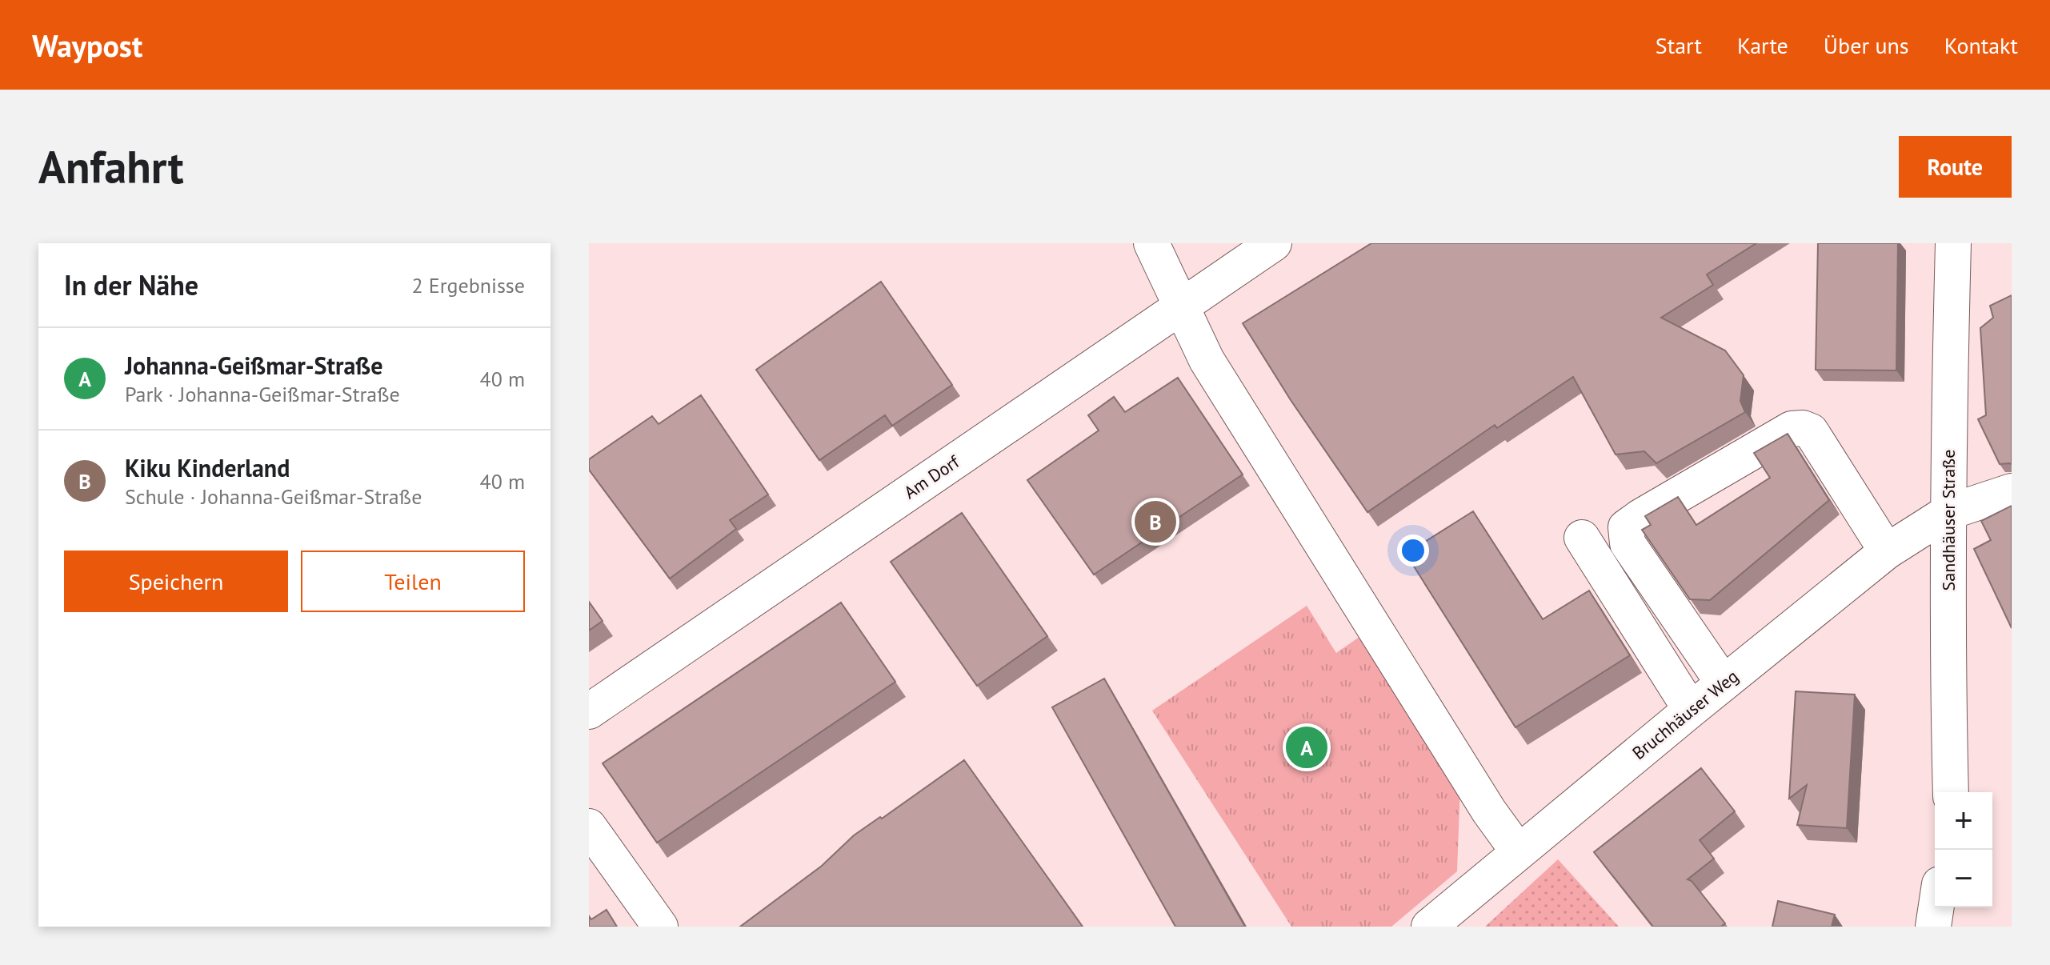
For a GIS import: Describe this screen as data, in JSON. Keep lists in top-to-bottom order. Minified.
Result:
{"streets":{"street":["Am Dorf","Sandhäuser Straße","Bruchhäuser Weg"]},"crossings":[["Sandhäuser Straße","Bruchhäuser Weg"]],"page":{"header":"Waypost","nav":["Start","Karte","Über uns","Kontakt"],"buttons":["Route",["Speichern","Teilen"]],"title":"Anfahrt","heading":["In der Nähe","2 Ergebnisse"],"list":[{"mark":"A","name":"Johanna-Geißmar-Straße","note":"Park · Johanna-Geißmar-Straße","value":"40 m"},{"mark":"B","name":"Kiku Kinderland","note":"Schule · Johanna-Geißmar-Straße","value":"40 m"}],"pins":["B","A"],"map_buttons":["+","−"]}}
